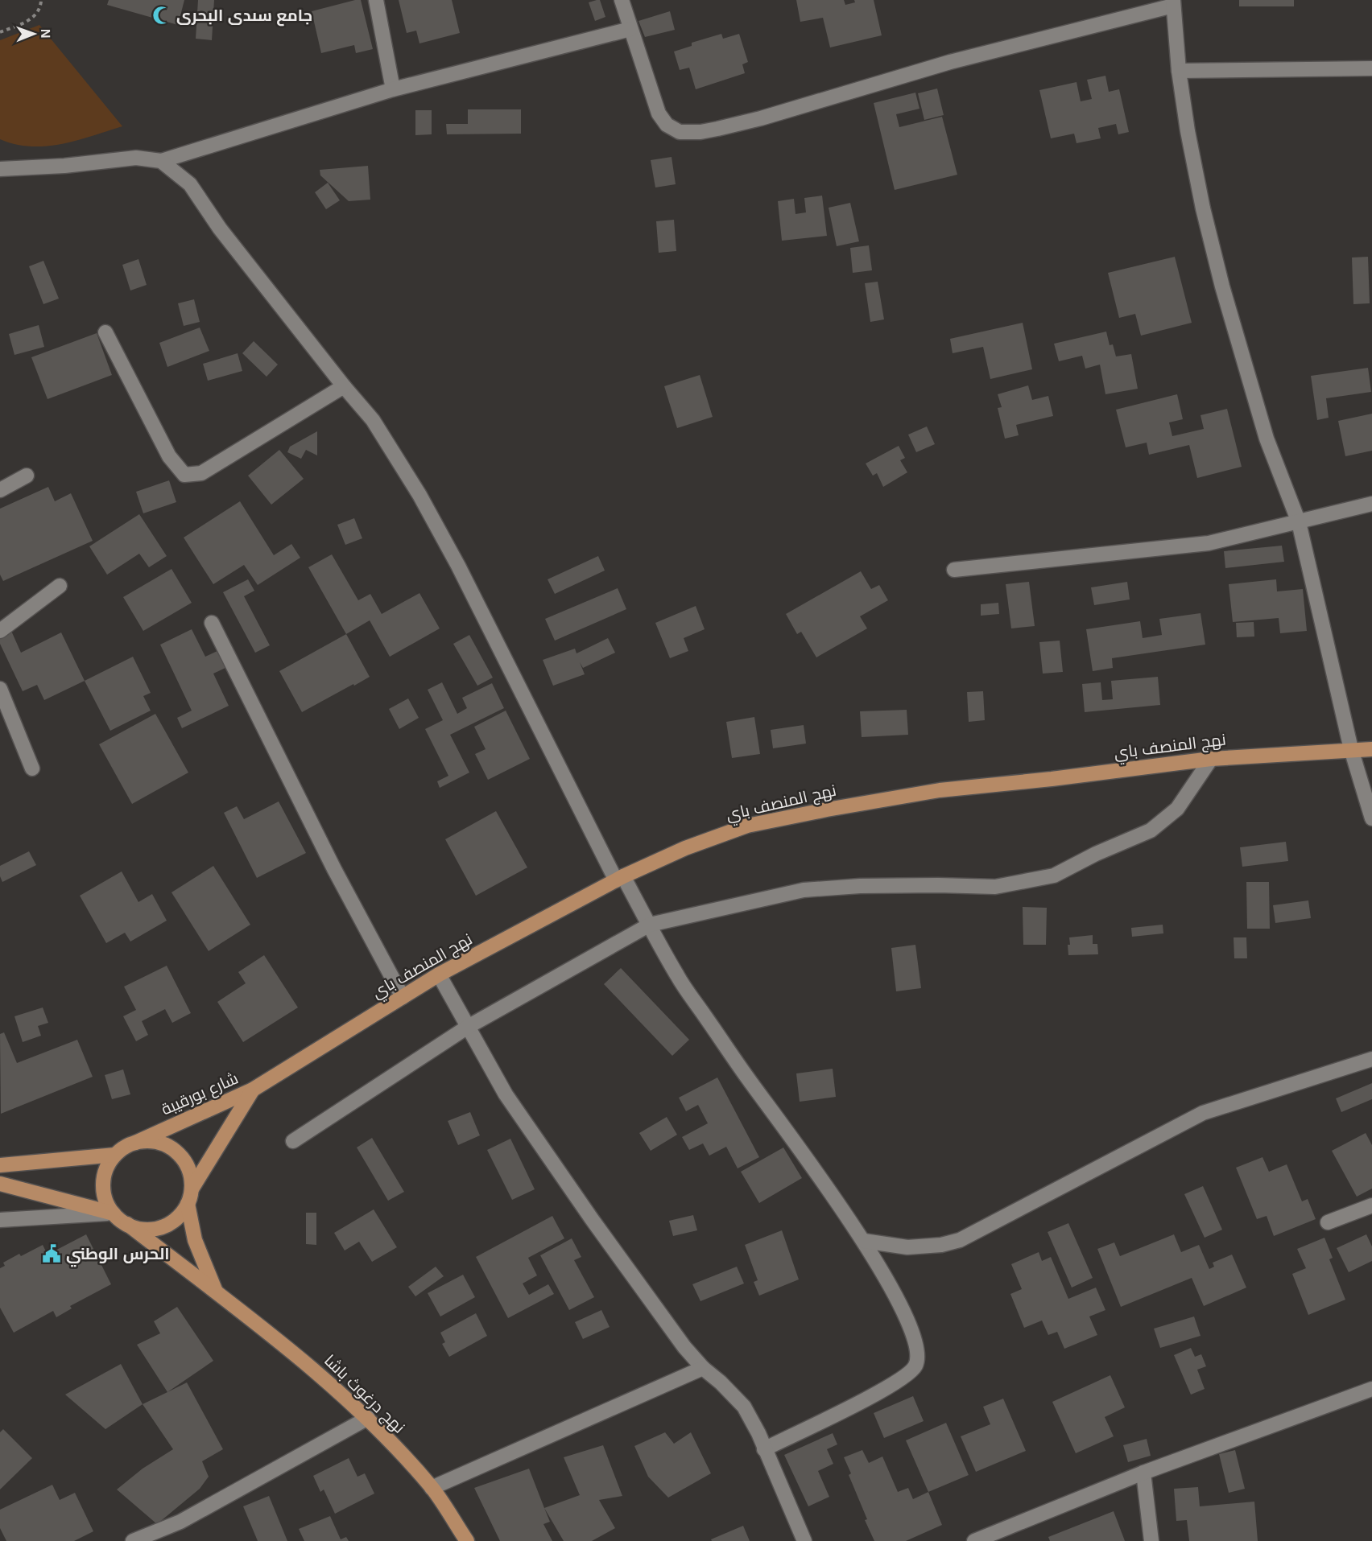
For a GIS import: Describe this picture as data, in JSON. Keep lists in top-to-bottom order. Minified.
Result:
{"streets":{"main road":["نهج المنصف باي","شارع بورقيبة","نهج درغوث باشا"]},"crossings":[["نهج المنصف باي","شارع بورقيبة"],["شارع بورقيبة","نهج درغوث باشا"]],"places":{"mosque":["جامع سىدى البحرى"],"public building":["الحرس الوطني"]},"north":"right"}
